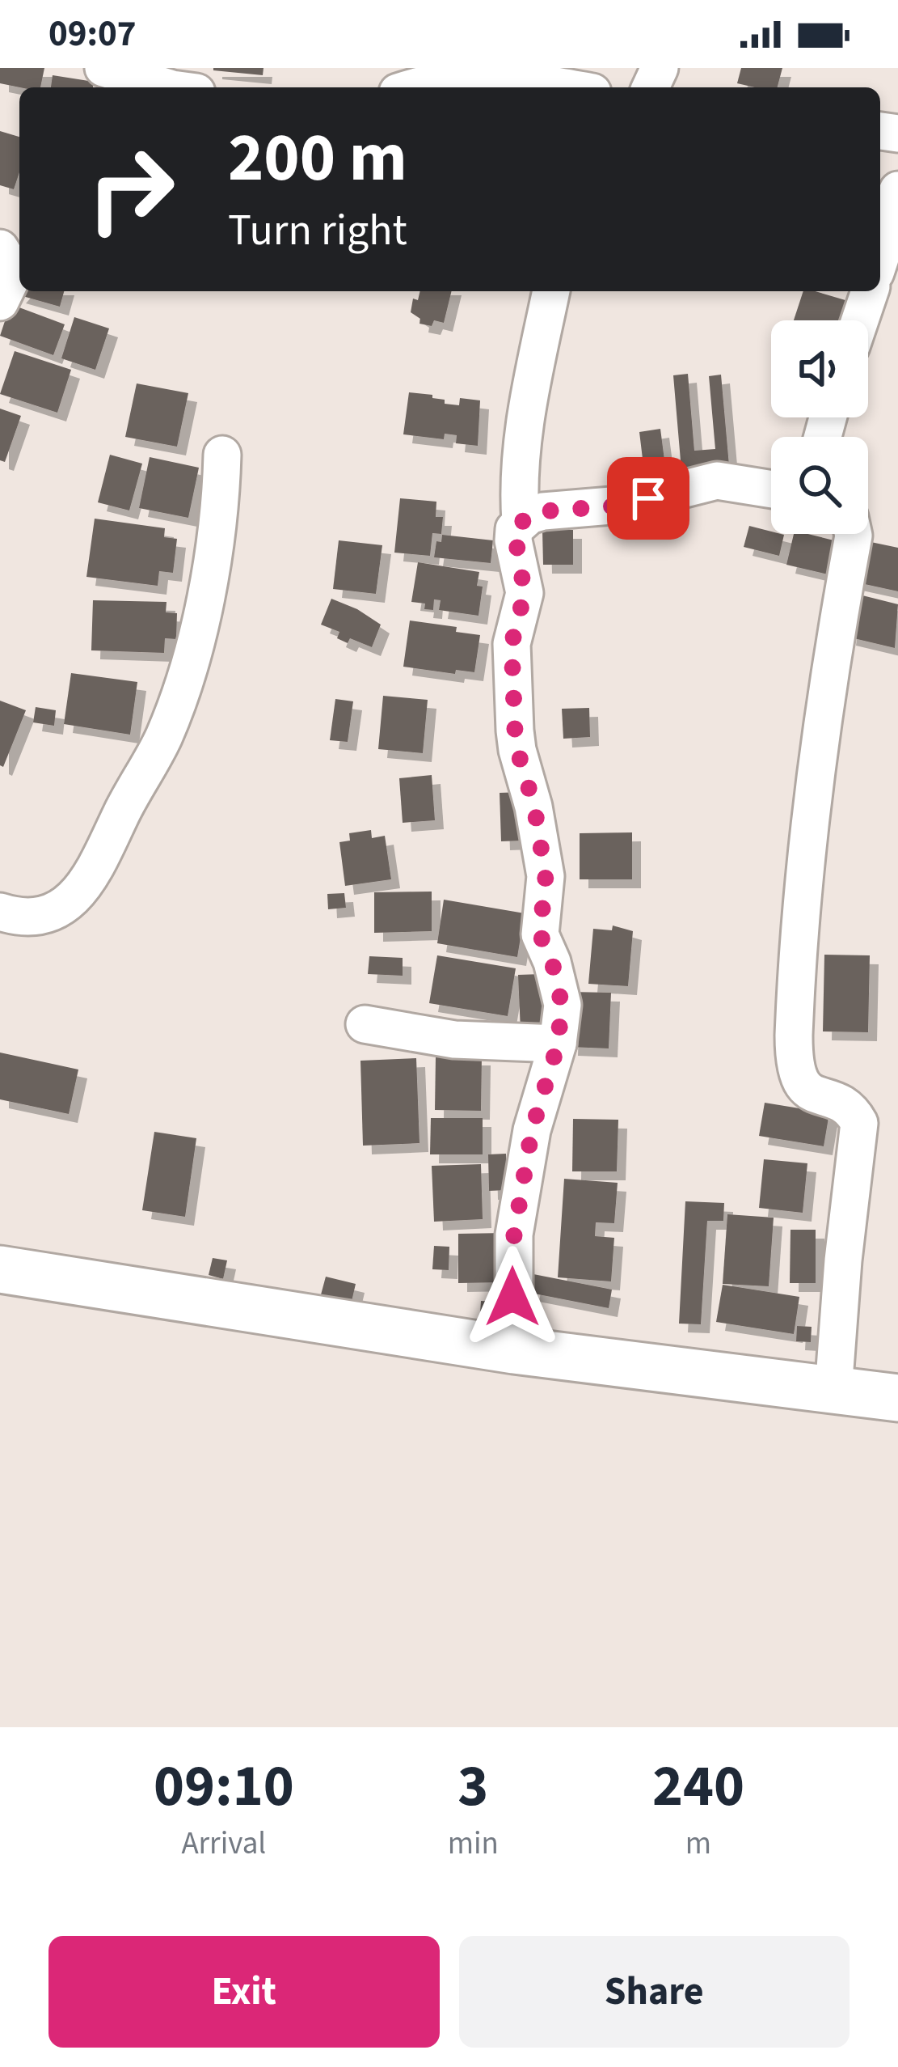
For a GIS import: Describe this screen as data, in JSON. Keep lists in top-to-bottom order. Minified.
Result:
{"page":{"status":"09:07","turn":["200 m","Turn right"],"eta":["09:10","Arrival","3","min","240","m"],"buttons":["Exit","Share"]}}
